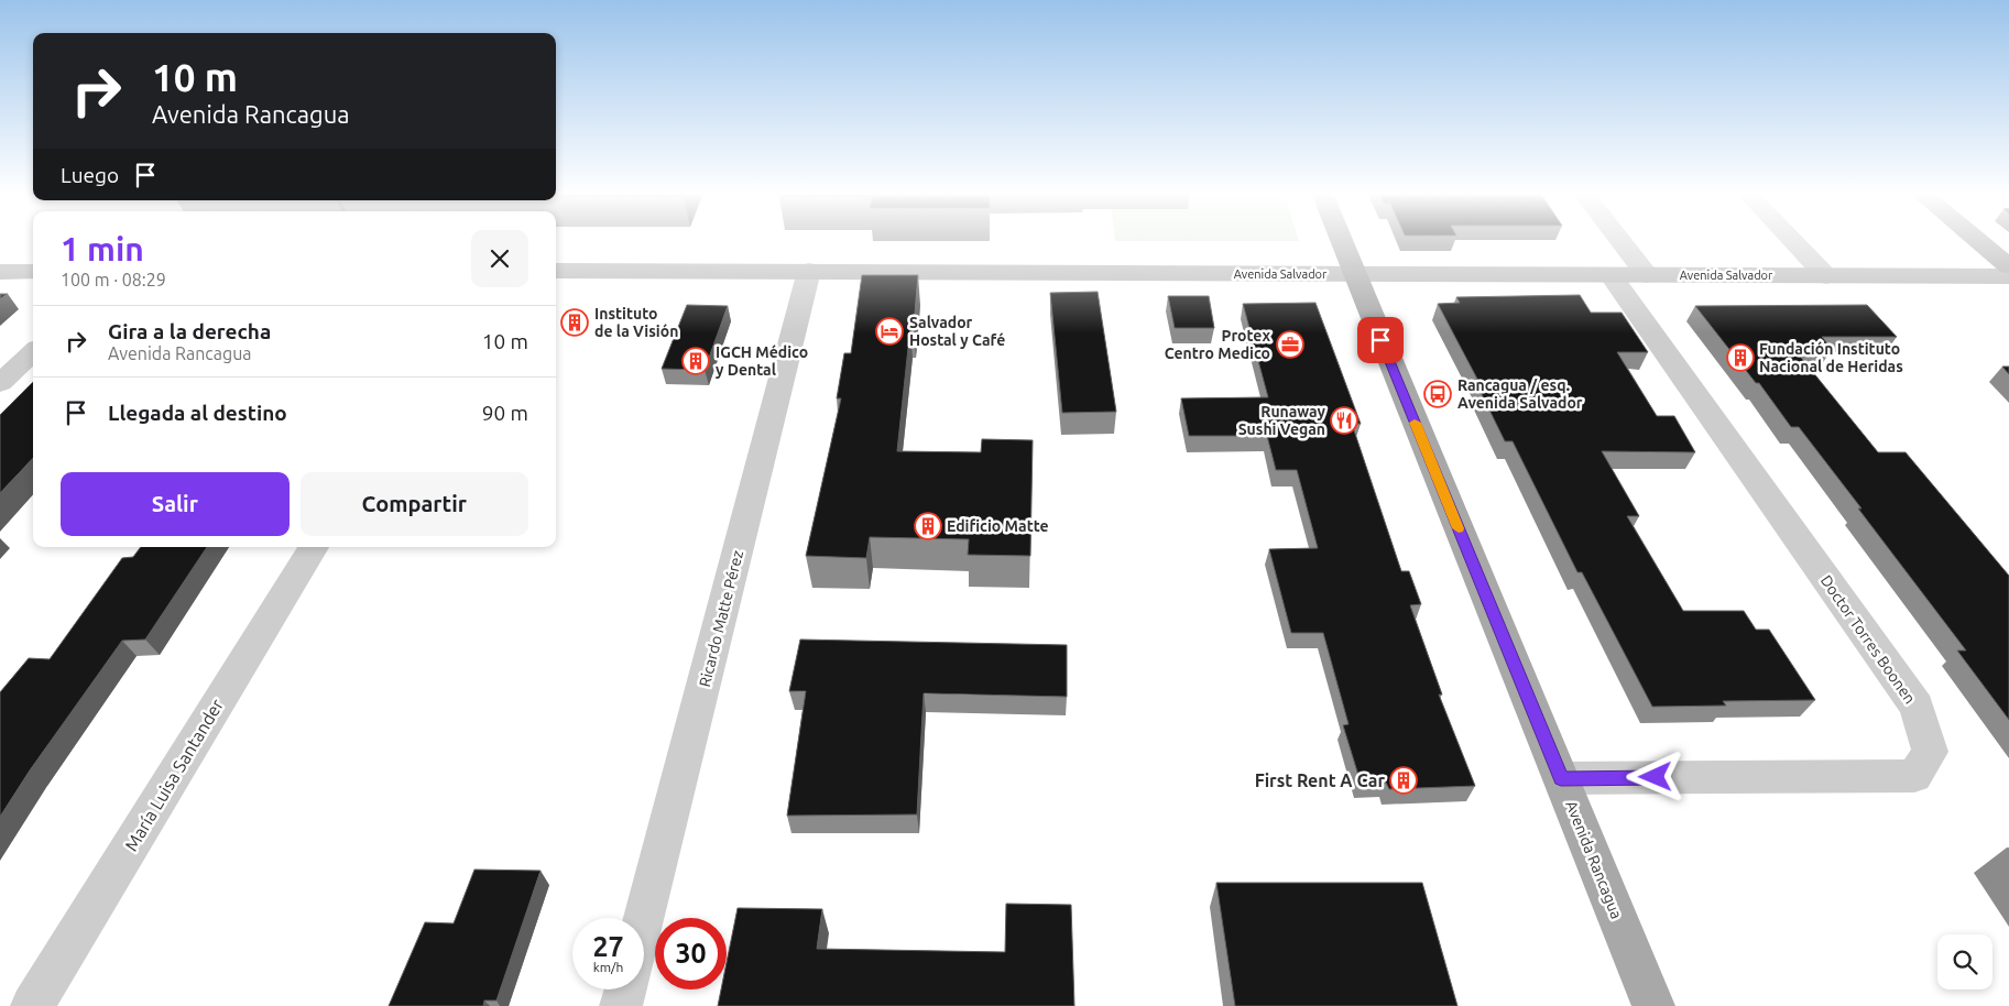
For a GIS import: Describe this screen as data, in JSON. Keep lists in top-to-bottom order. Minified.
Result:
{"streets":{"main road":["Avenida Salvador","Avenida Rancagua"],"street":["Ricardo Matte Pérez","Doctor Torres Boonen","María Luisa Santander"]},"crossings":[["Avenida Salvador","Ricardo Matte Pérez"],["Avenida Salvador","Doctor Torres Boonen"],["Avenida Salvador","Avenida Rancagua"],["Doctor Torres Boonen","Avenida Rancagua"]],"places":{"building":["Instituto de la Visión","Fundación Instituto Nacional de Heridas","IGCH Médico y Dental","Edificio Matte","First Rent A Car"],"hotel":["Salvador Hostal y Café"],"office":["Protex Centro Medico"],"bus stop":["Rancagua / esq. Avenida Salvador"],"restaurant":["Runaway Sushi Vegan"]},"page":{"turn":["10 m","Avenida Rancagua"],"then":"Luego","heading":["1 min","100 m · 08:29"],"list":[{"name":"Gira a la derecha","note":"Avenida Rancagua","value":"10 m"},{"name":"Llegada al destino","value":"90 m"}],"buttons":["Salir","Compartir"],"speed":"27 km/h","limit":"30"}}
